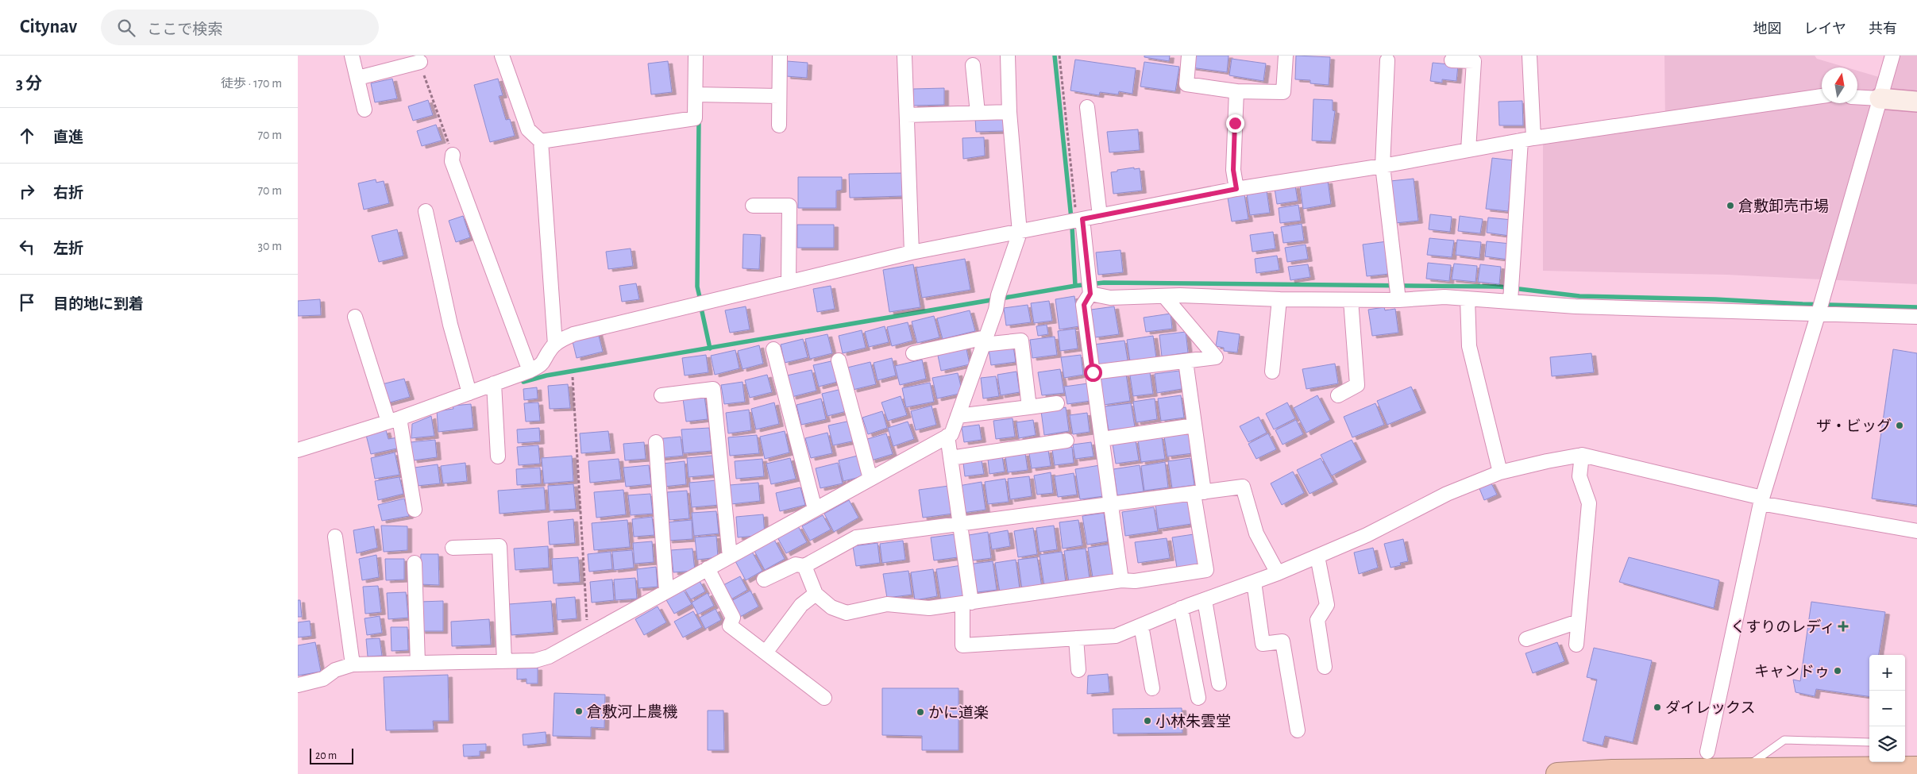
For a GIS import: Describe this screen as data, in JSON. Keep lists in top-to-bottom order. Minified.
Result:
{"places":{"other":["倉敷卸売市場","ザ・ビッグ","キャンドゥ","ダイレックス","倉敷河上農機","かに道楽","小林朱雲堂"],"health":["くすりのレディ"]},"scale_bar":"20 m","north":"top","page":{"header":"Citynav","search":"ここで検索","nav":["地図","レイヤ","共有"],"heading":["3 分","徒歩 · 170 m"],"list":[["直進","70 m"],["右折","70 m"],["左折","30 m"],"目的地に到着"],"map_buttons":["+","−"],"scale":"20 m"}}
